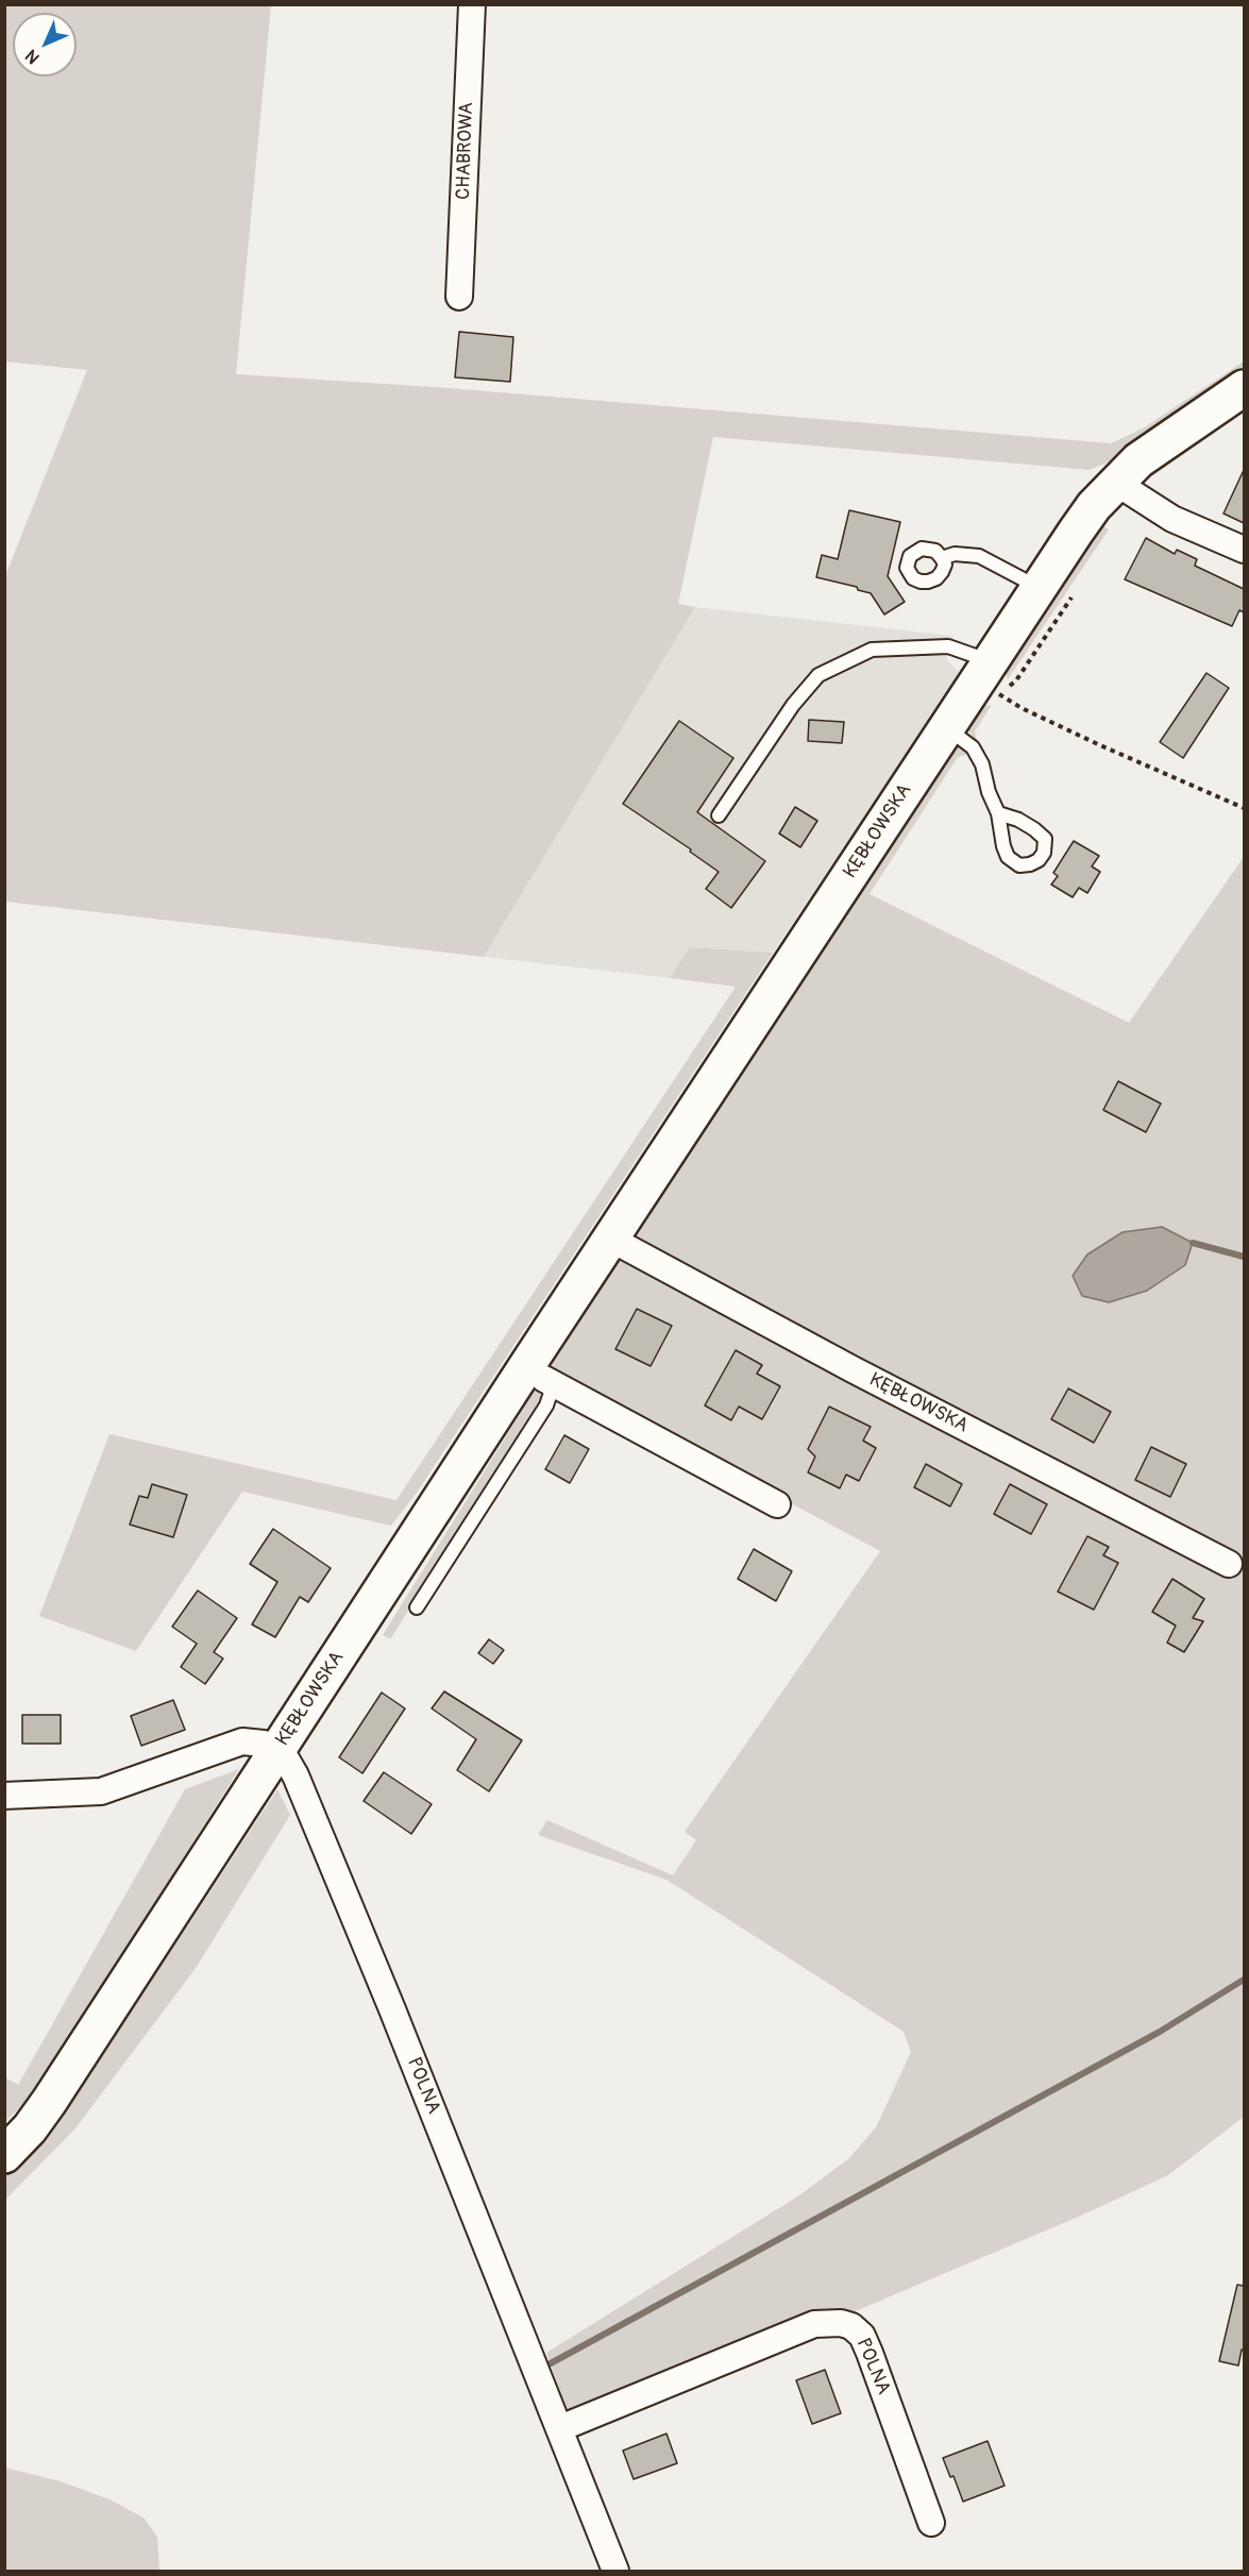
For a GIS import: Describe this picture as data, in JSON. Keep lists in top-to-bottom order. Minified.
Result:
{"streets":{"street":["CHABROWA","KĘBŁOWSKA","POLNA"]},"crossings":[["KĘBŁOWSKA","POLNA"]],"north":"bottom left"}
